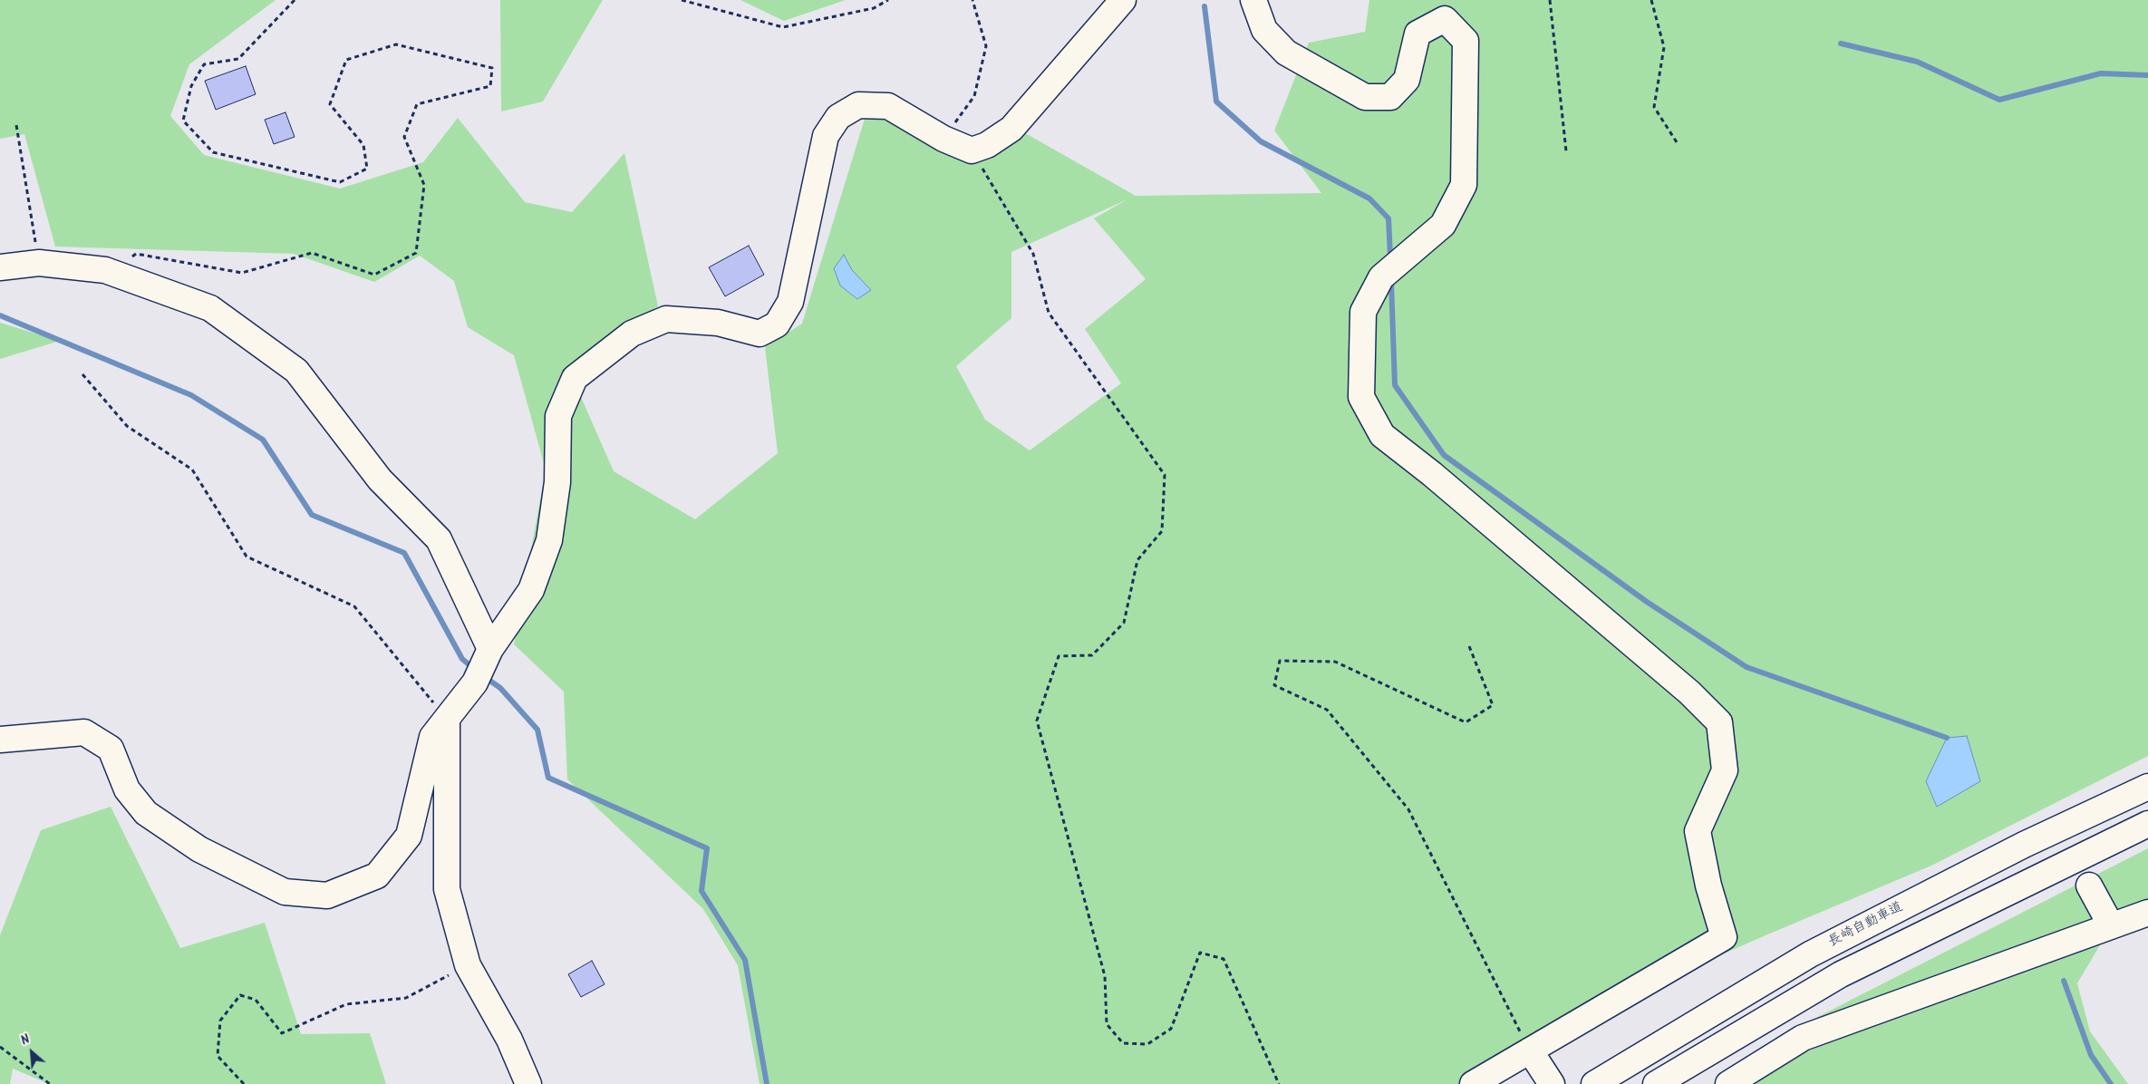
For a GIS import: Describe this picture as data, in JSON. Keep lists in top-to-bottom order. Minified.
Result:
{"streets":{"main road":["長崎自動車道"]},"north":"top left"}
